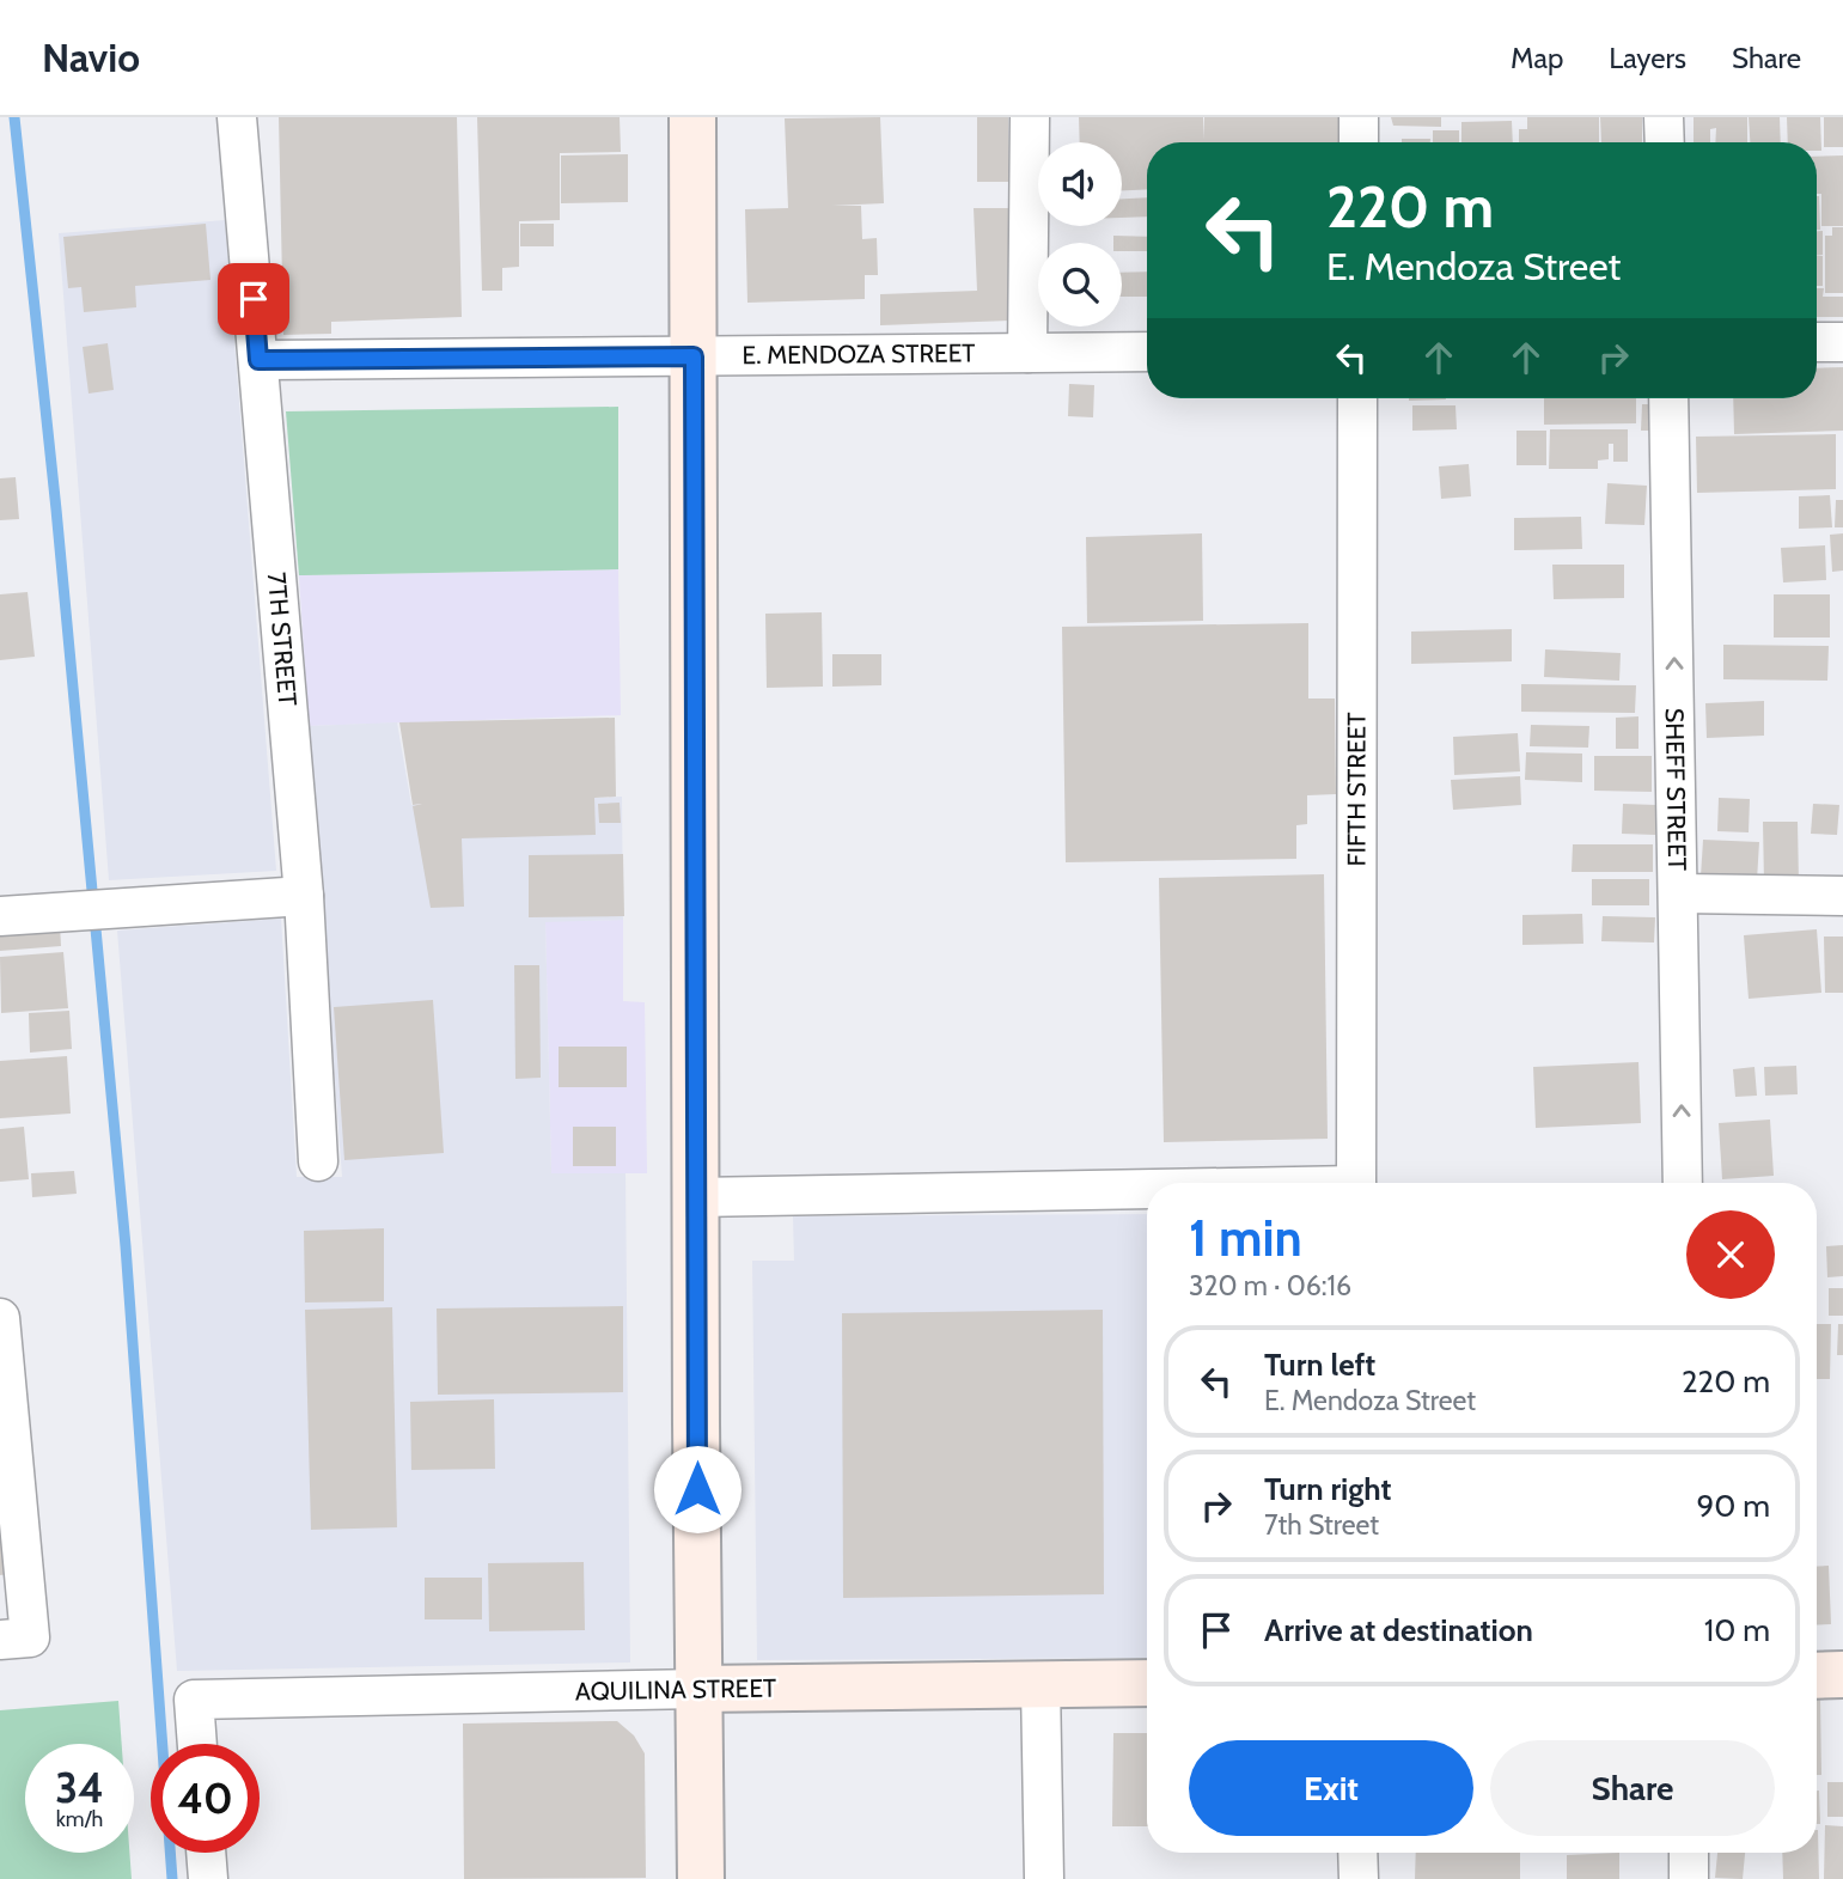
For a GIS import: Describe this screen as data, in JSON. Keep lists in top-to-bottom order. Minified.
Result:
{"streets":{"street":["E. MENDOZA STREET","7TH STREET","FIFTH STREET","SHEFF STREET","AQUILINA STREET"]},"crossings":[["E. MENDOZA STREET","7TH STREET"]],"one_way":["SHEFF STREET"],"page":{"header":"Navio","nav":["Map","Layers","Share"],"turn":["220 m","E. Mendoza Street"],"heading":["1 min","320 m · 06:16"],"list":[{"name":"Turn left","note":"E. Mendoza Street","value":"220 m"},{"name":"Turn right","note":"7th Street","value":"90 m"},{"name":"Arrive at destination","value":"10 m"}],"buttons":["Exit","Share"],"speed":"34 km/h","limit":"40"}}
